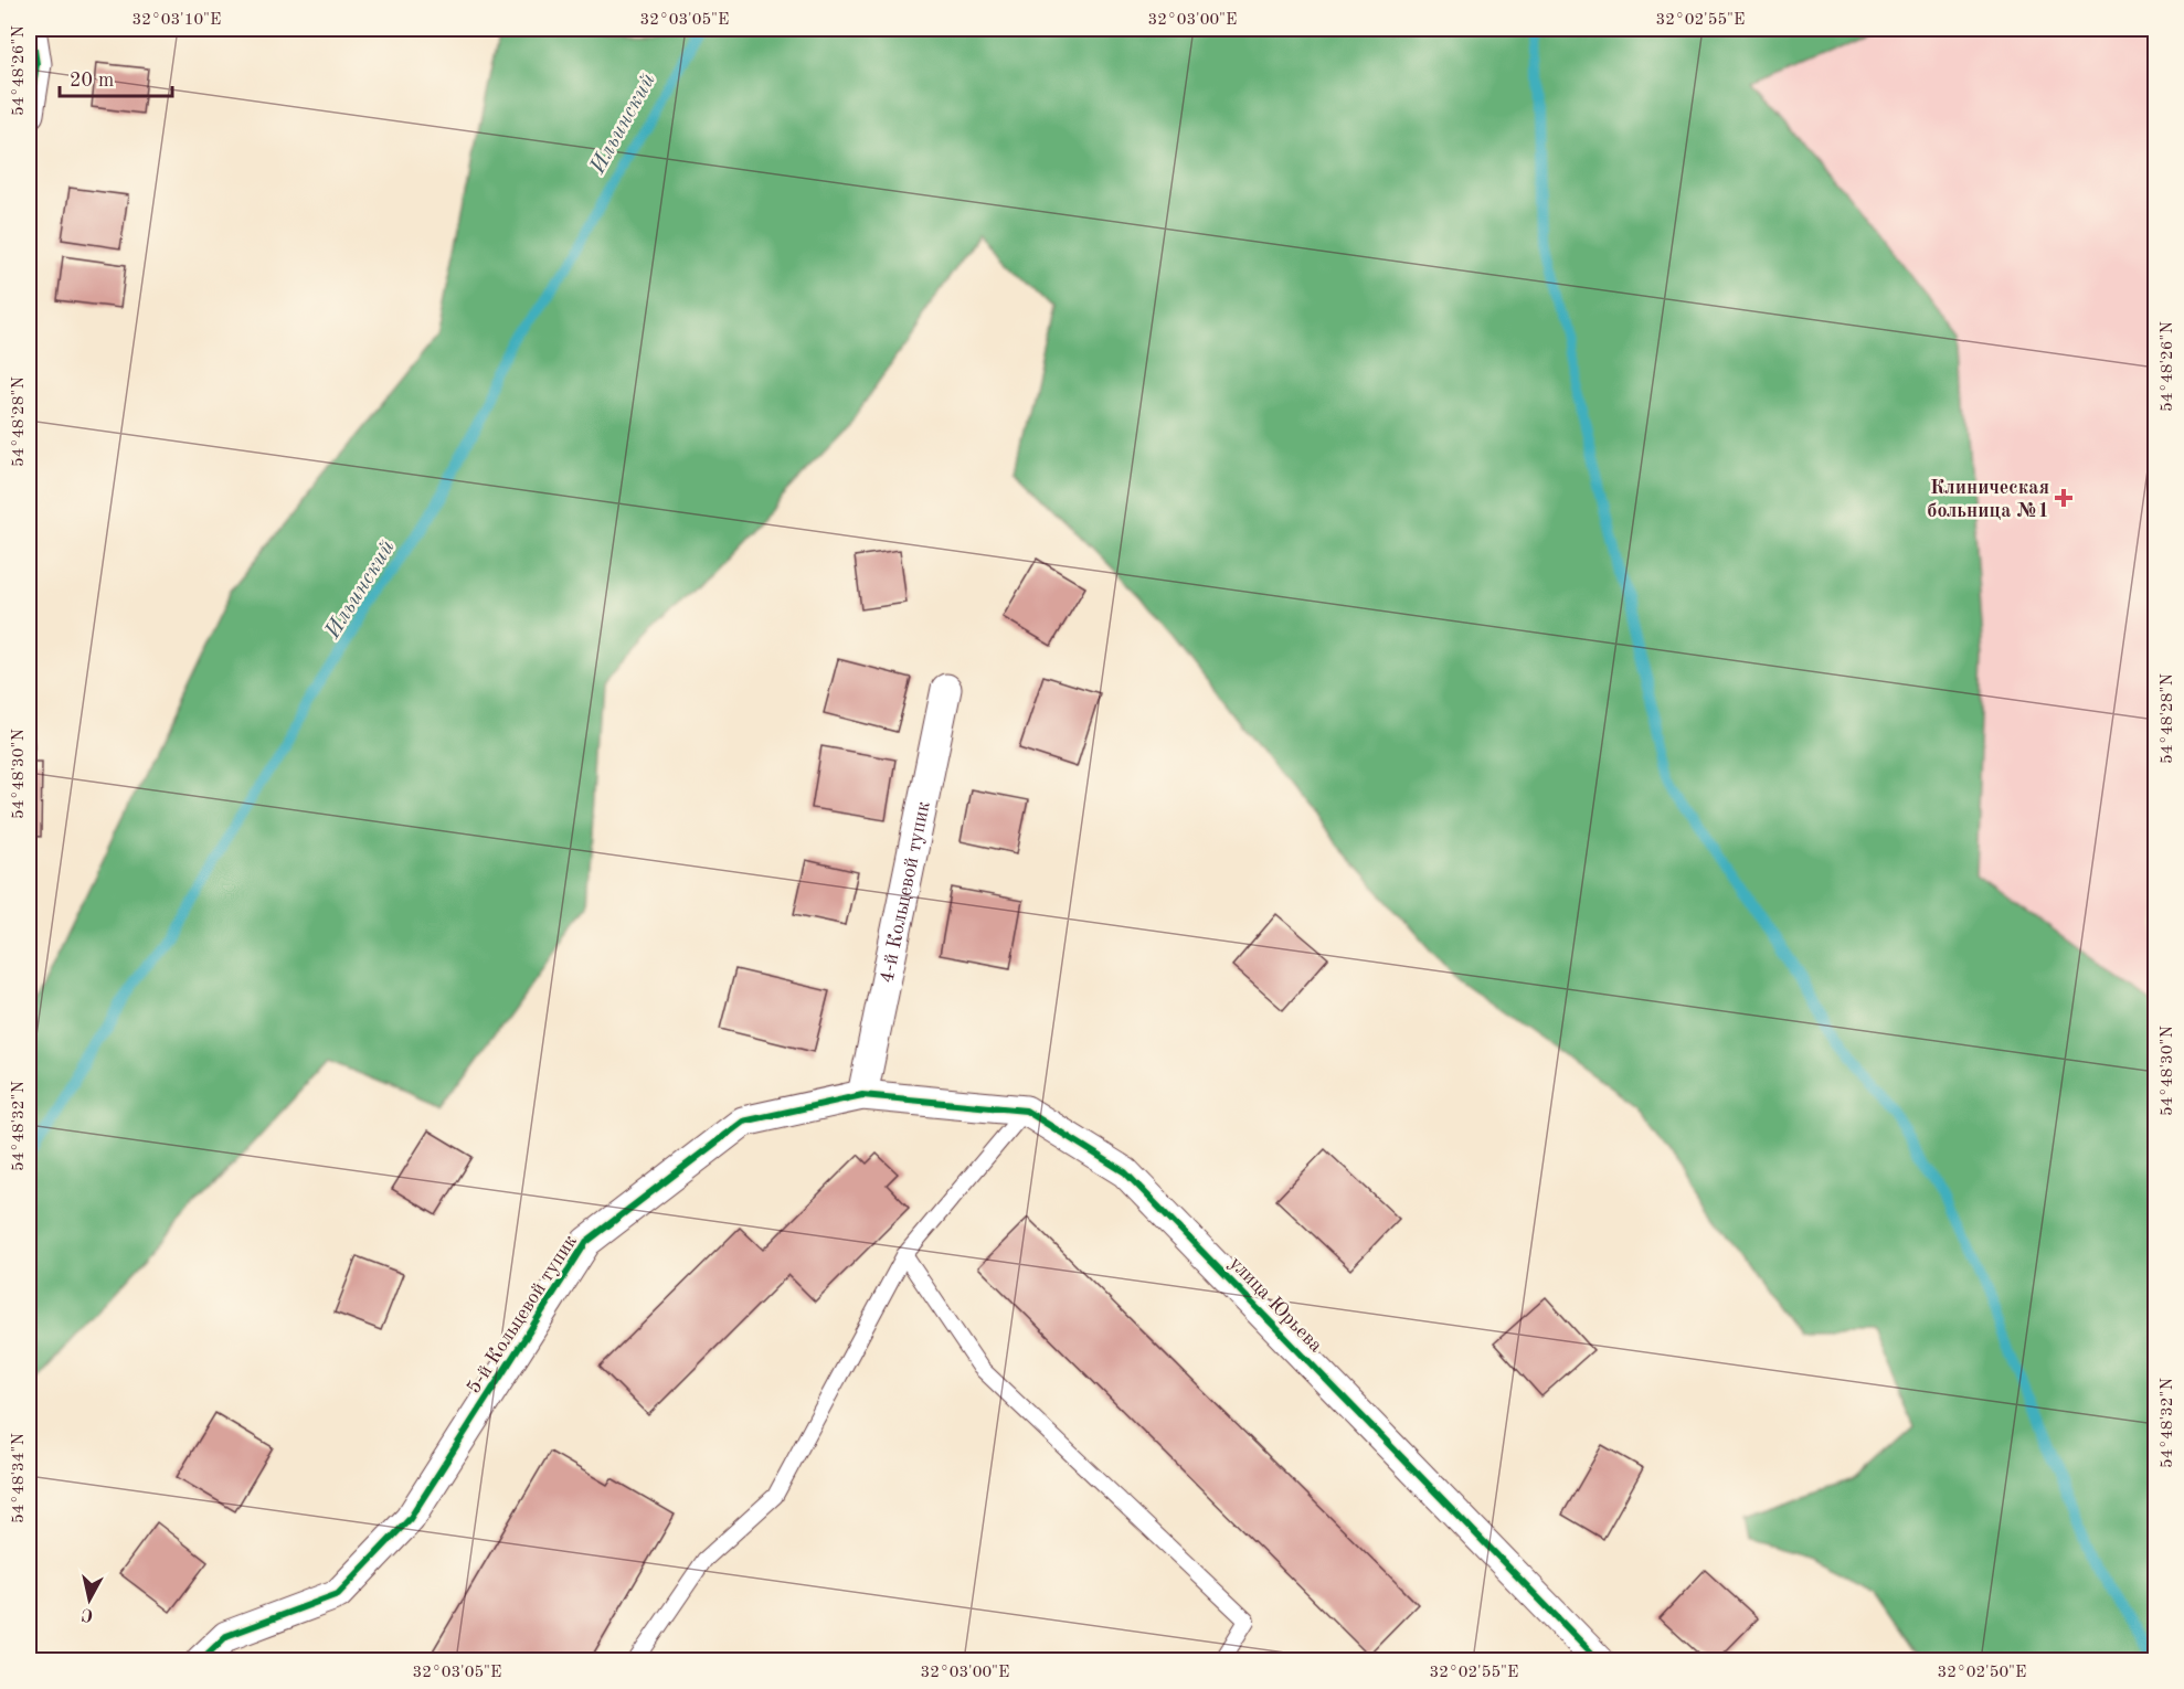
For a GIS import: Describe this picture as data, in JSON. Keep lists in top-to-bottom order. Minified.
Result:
{"streets":{"street":["4-й Кольцевой тупик","улица Юрьева","5-й Кольцевой тупик"]},"crossings":[["4-й Кольцевой тупик","улица Юрьева"],["4-й Кольцевой тупик","5-й Кольцевой тупик"],["улица Юрьева","5-й Кольцевой тупик"]],"water":["Ильинский"],"places":{"health":["Клиническая больница №1"]},"scale_bar":"20 m","north":"bottom","coordinates":["32°03'10\"E","32°03'05\"E","32°03'00\"E","32°02'55\"E","54°48'26\"N","54°48'28\"N","54°48'30\"N","54°48'32\"N","54°48'34\"N","32°02'50\"E"]}
